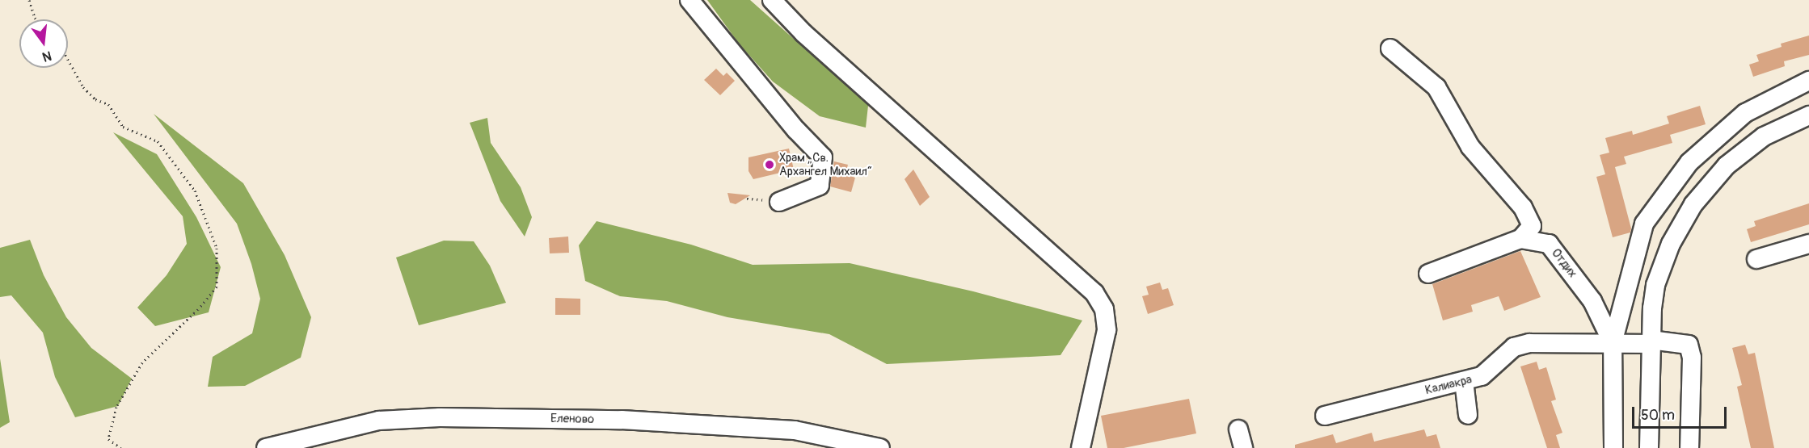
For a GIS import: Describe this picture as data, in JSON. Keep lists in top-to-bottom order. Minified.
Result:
{"streets":{"street":["Отдих","Калиакра","Еленово"]},"crossings":[["Отдих","Калиакра"]],"places":["Храм „Св. Архангел Михаил“"],"scale_bar":"50 m","north":"bottom"}
